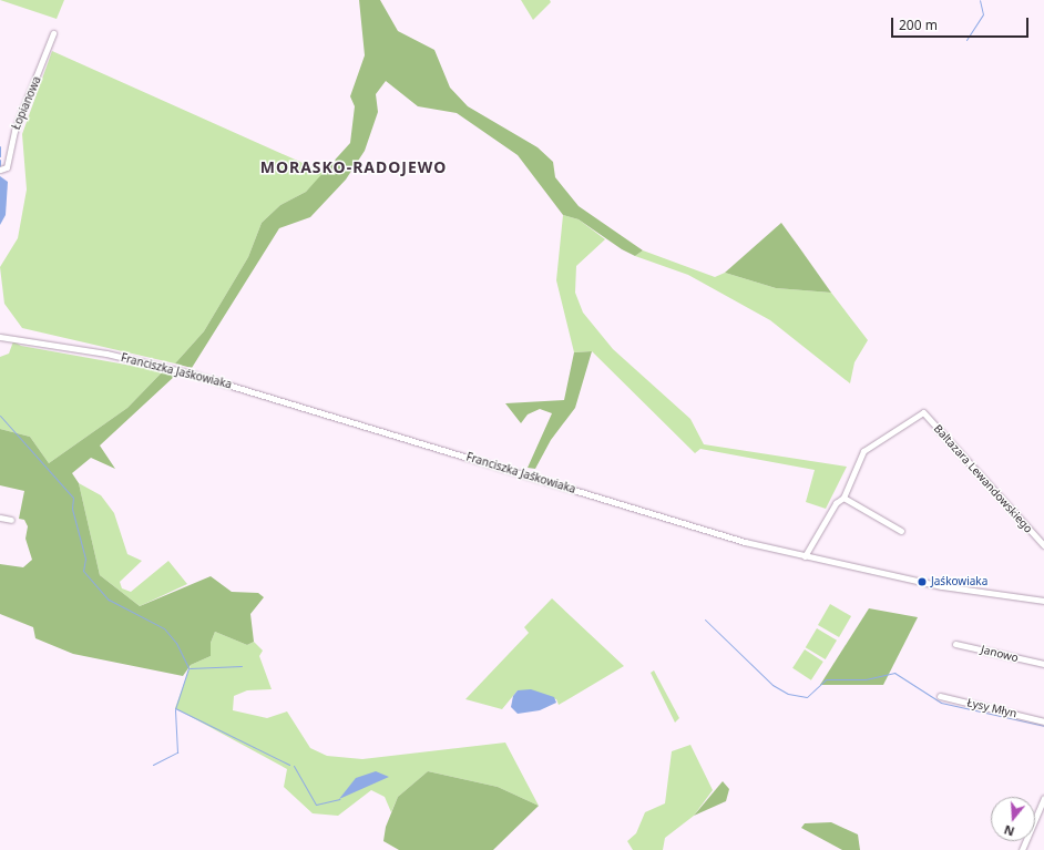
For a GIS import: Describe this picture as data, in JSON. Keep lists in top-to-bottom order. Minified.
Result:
{"streets":{"street":["Łopianowa","Franciszka Jaśkowiaka","Baltazara Lewandowskiego","Janowo","Łysy Młyn"]},"districts":["MORASKO-RADOJEWO"],"places":["Jaśkowiaka"],"scale_bar":"200 m","north":"bottom"}
